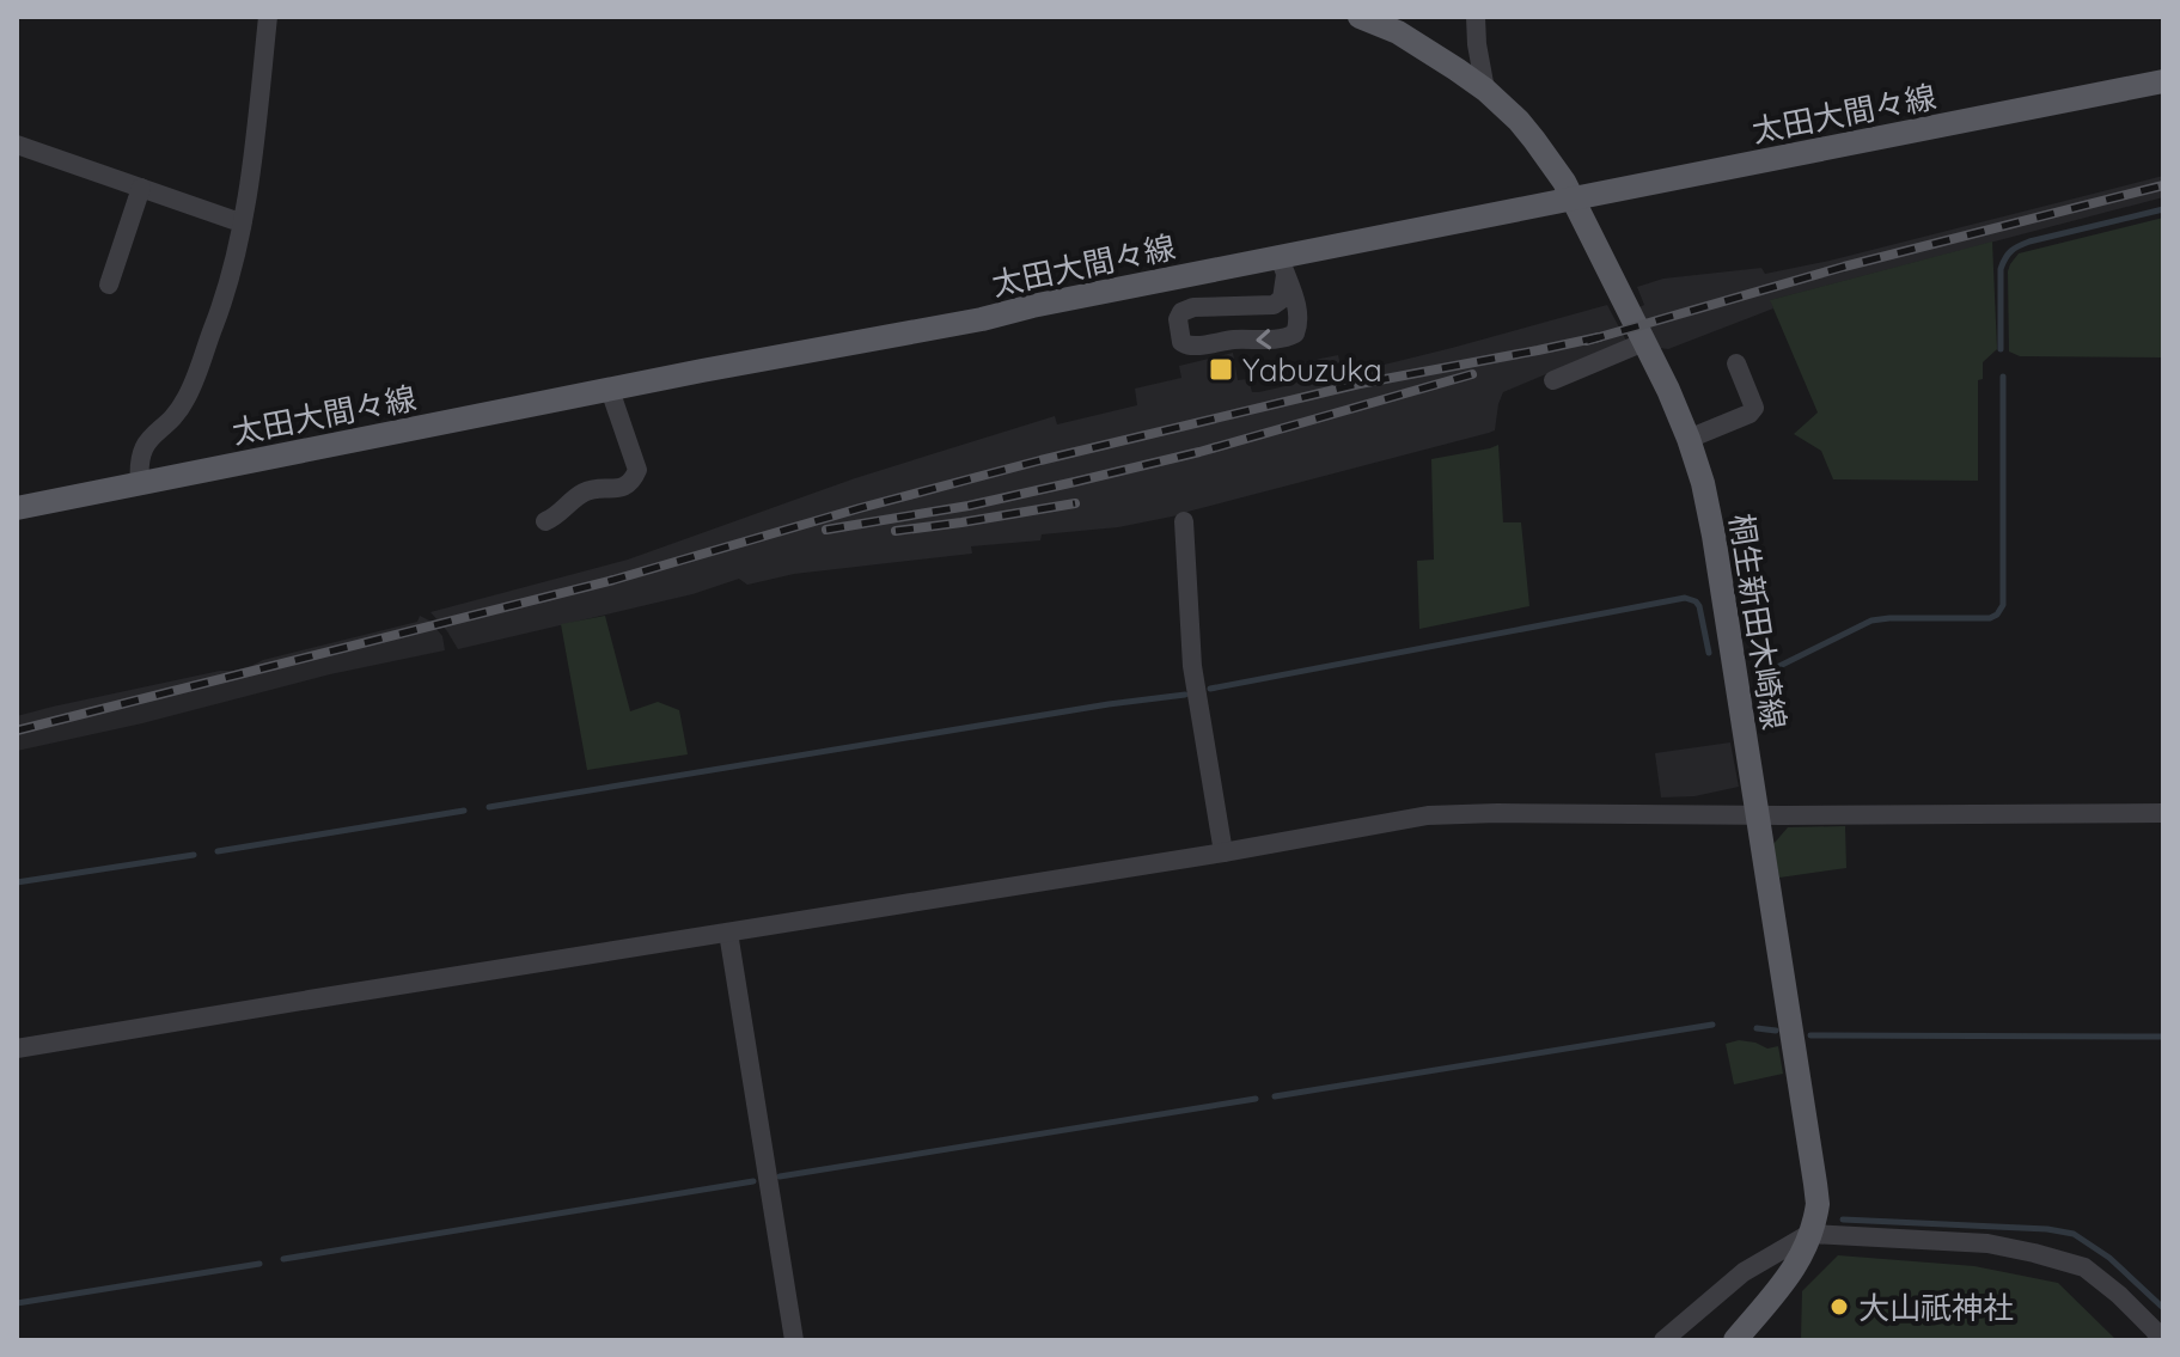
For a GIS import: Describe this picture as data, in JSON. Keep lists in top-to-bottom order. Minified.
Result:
{"streets":{"main road":["太田大間々線","桐生新田木崎線"]},"crossings":[["太田大間々線","桐生新田木崎線"]],"places":{"transit":["Yabuzuka"],"other":["大山祇神社"]}}
